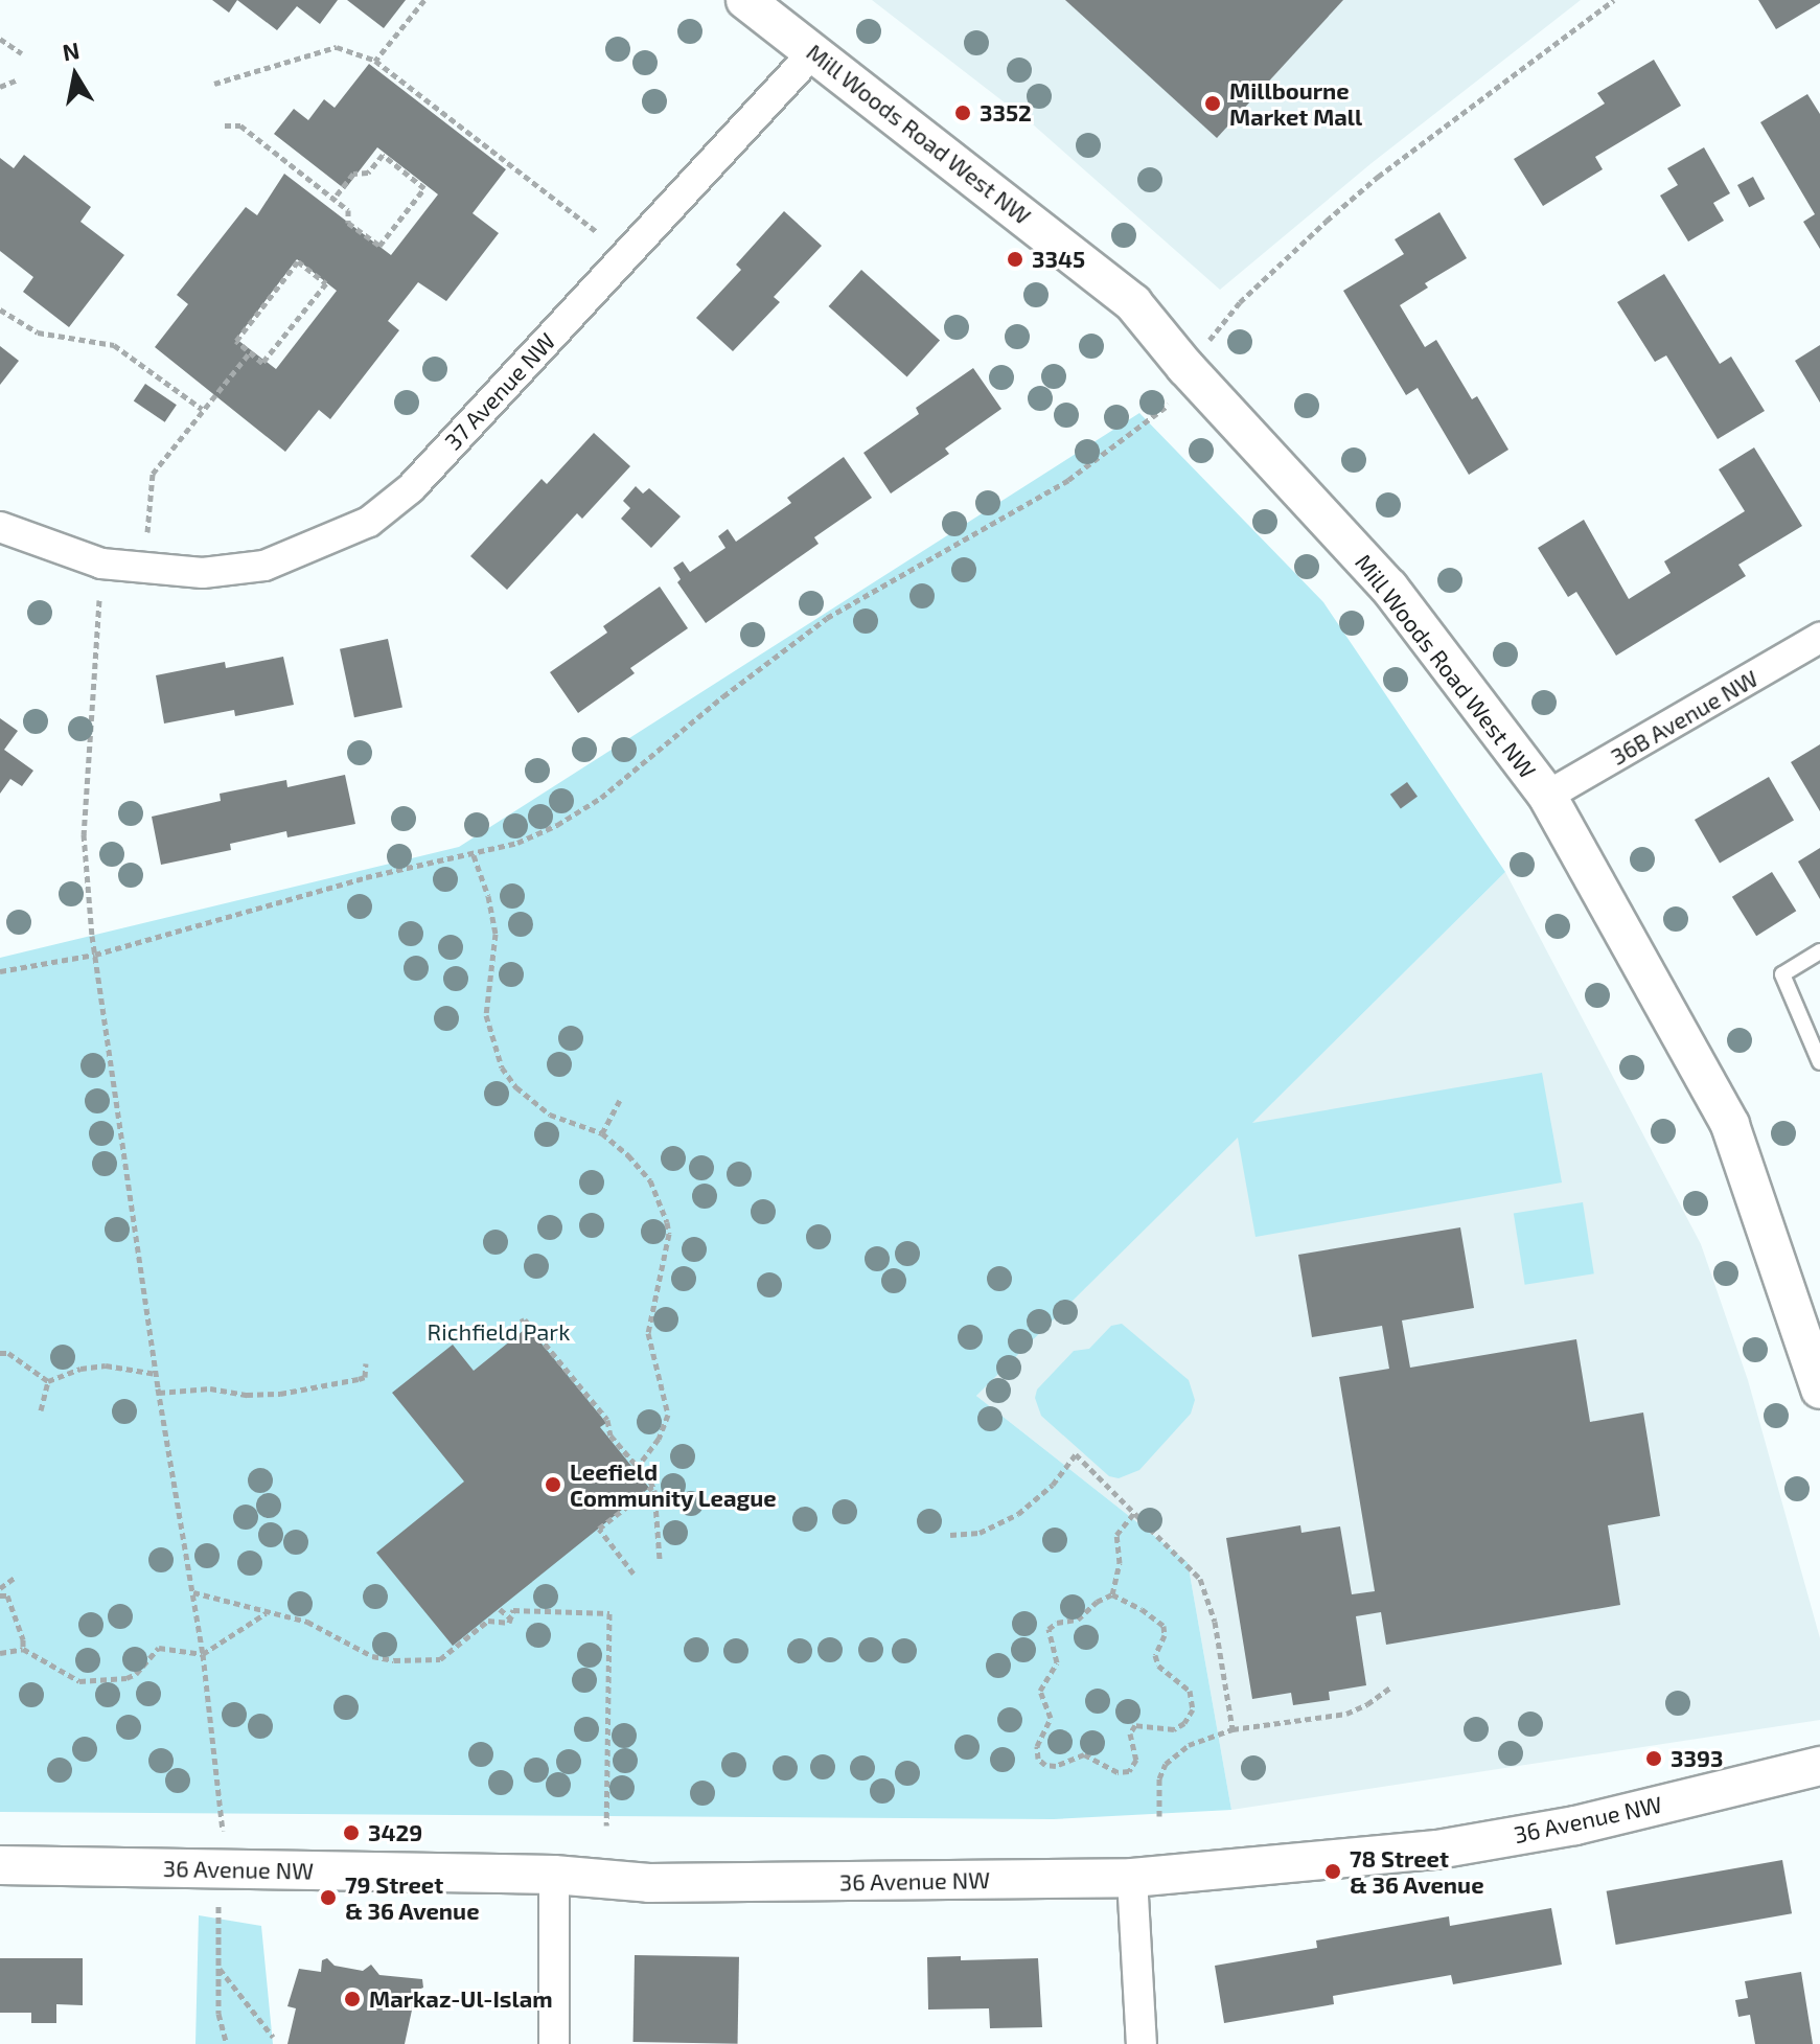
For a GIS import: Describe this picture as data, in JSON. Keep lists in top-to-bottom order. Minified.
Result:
{"streets":{"street":["Mill Woods Road West NW","37 Avenue NW","36B Avenue NW","36 Avenue NW"]},"crossings":[["Mill Woods Road West NW","37 Avenue NW"],["Mill Woods Road West NW","36B Avenue NW"]],"parks":["Richfield Park"],"places":["Millbourne Market Mall","3352","3345","Leefield Community League","3393","3429","78 Street & 36 Avenue","79 Street & 36 Avenue","Markaz-Ul-Islam"],"north":"top"}
